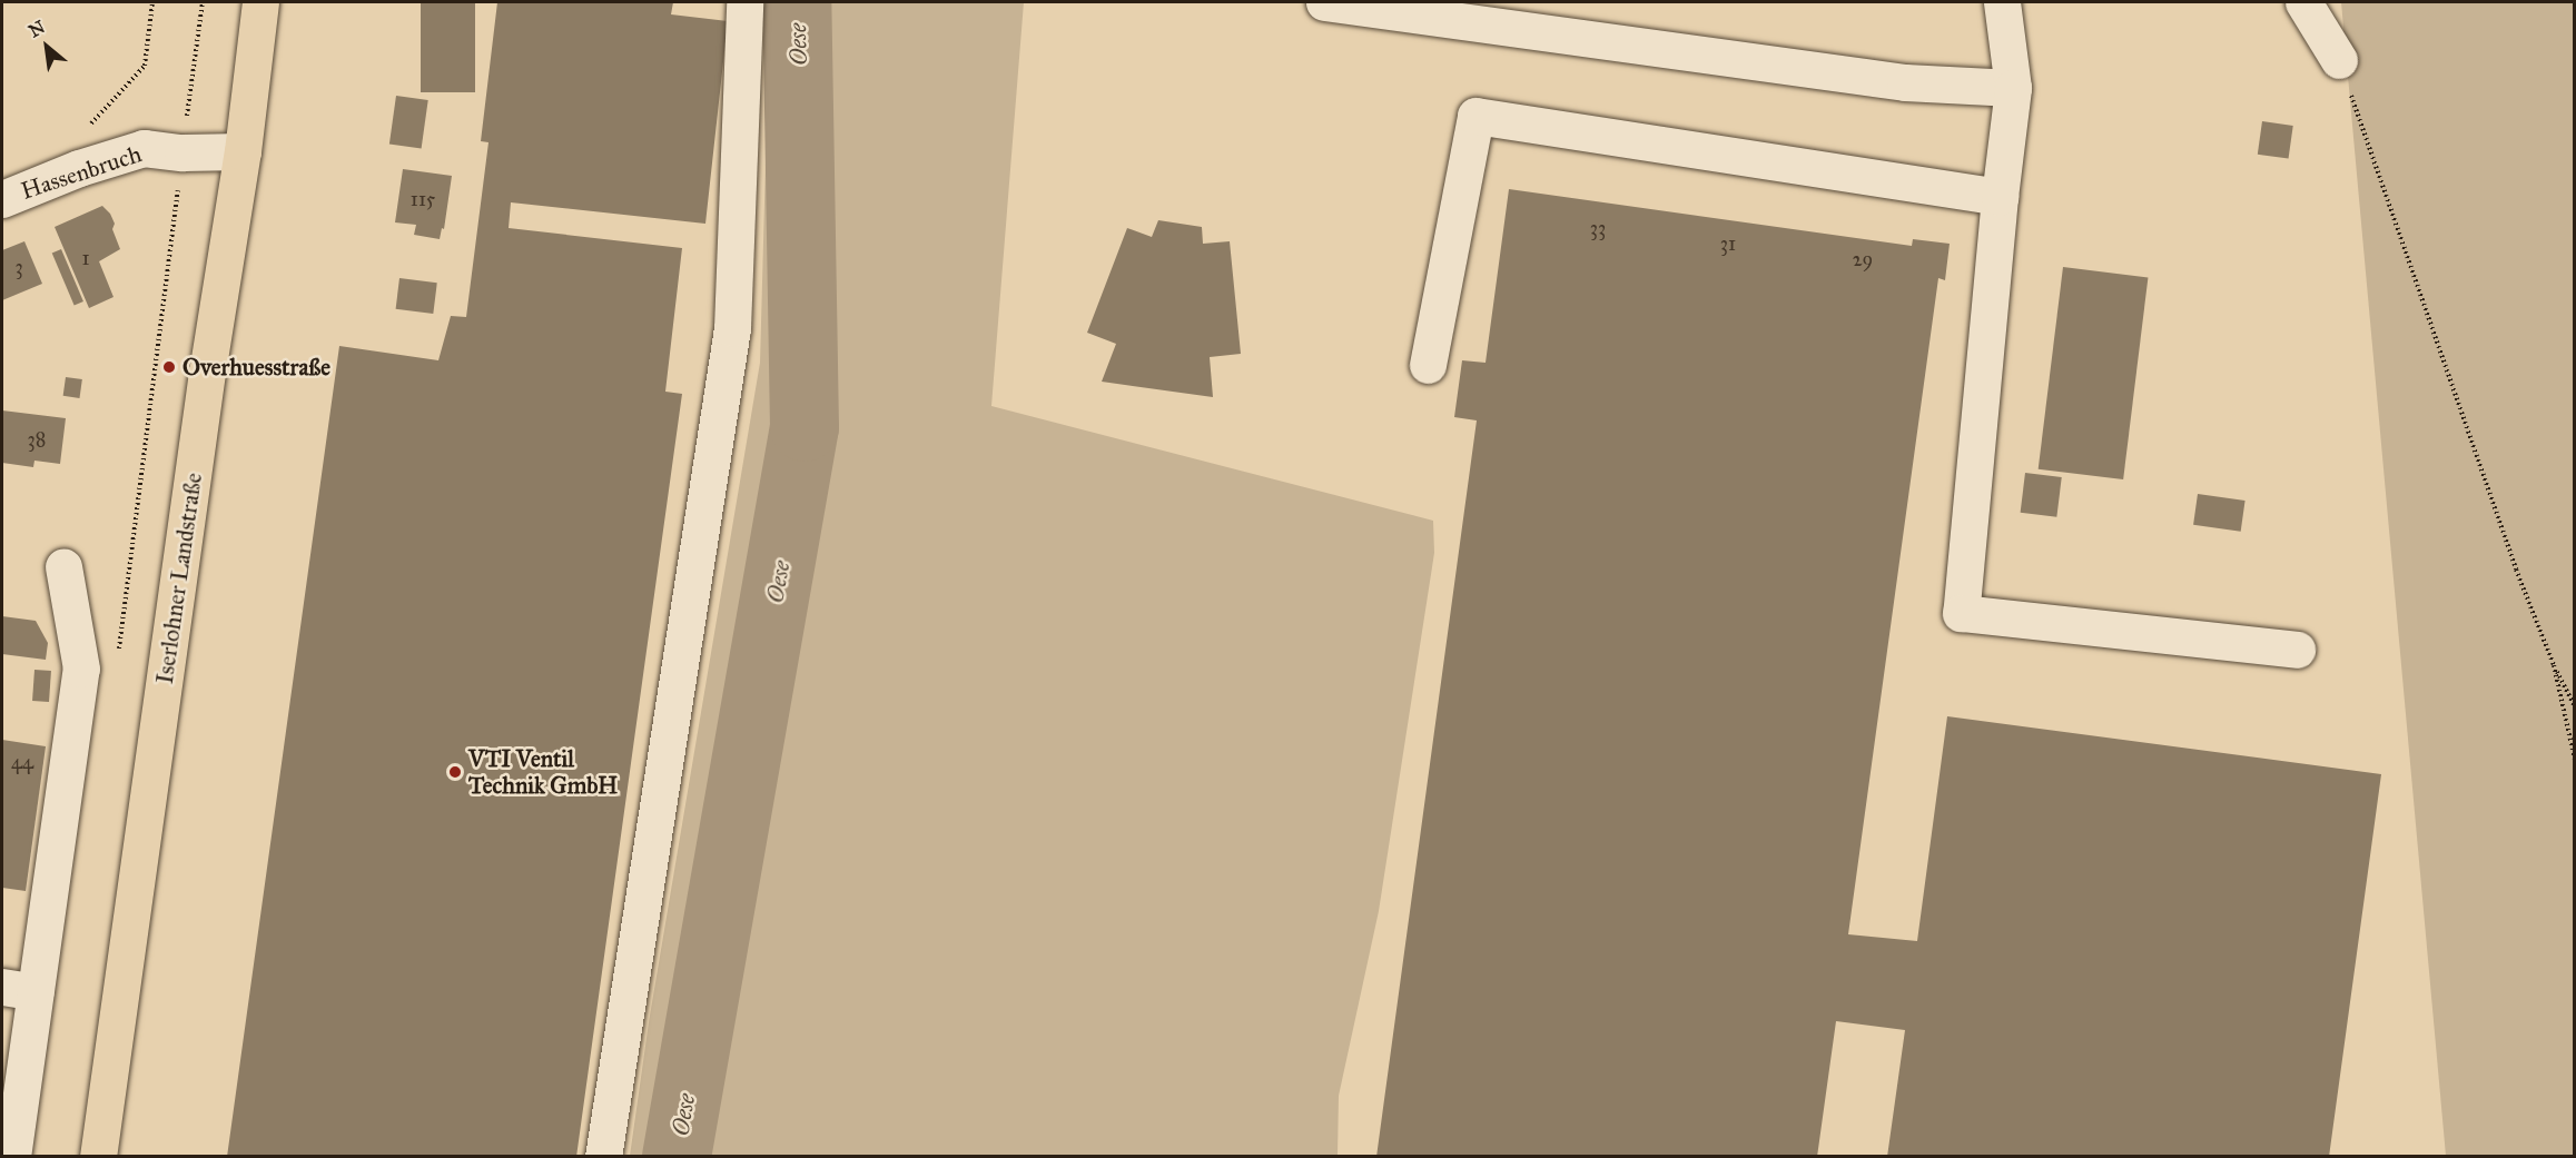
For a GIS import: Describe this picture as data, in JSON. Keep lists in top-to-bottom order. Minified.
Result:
{"streets":{"main road":["Iserlohner Landstraße"],"street":["Hassenbruch"]},"crossings":[["Hassenbruch","Iserlohner Landstraße"]],"water":["Oese"],"places":["Overhuesstraße","VTI Ventil Technik GmbH"],"house_numbers":["115","33","31","1","29","3","38","44"],"north":"top left"}
